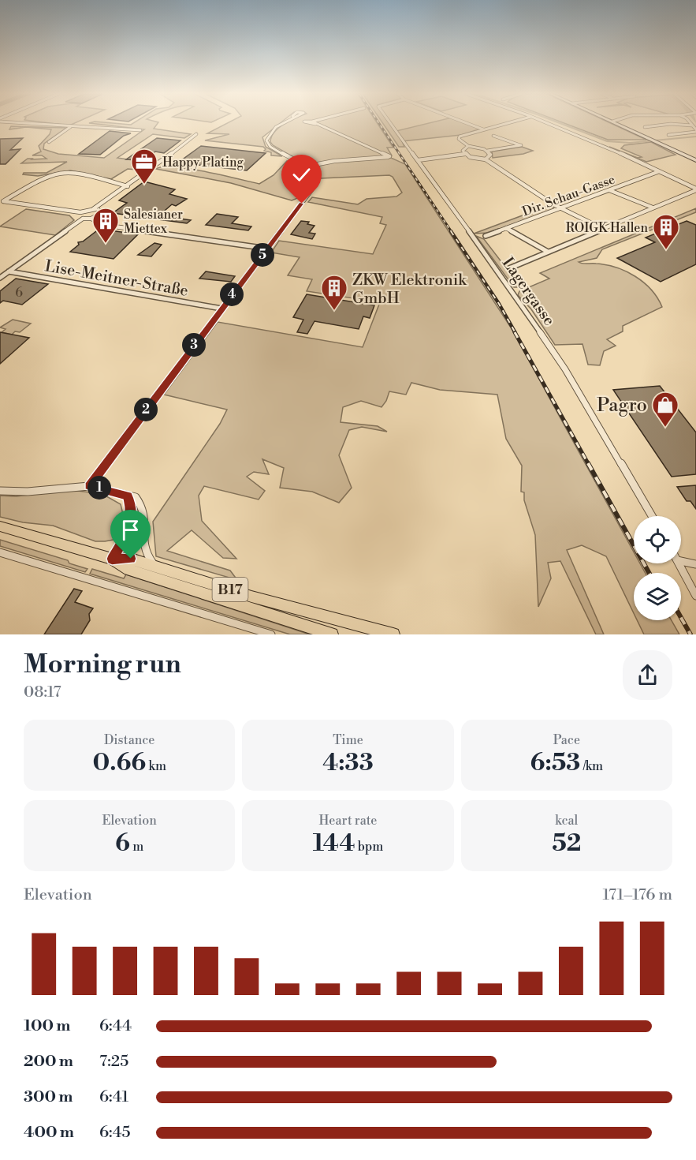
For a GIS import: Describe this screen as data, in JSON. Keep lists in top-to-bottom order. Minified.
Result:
{"streets":{"main road":["B17"],"street":["Dir. Schau-Gasse","Lise-Meitner-Straße","Lagergasse"]},"places":{"office":["Happy Plating"],"building":["Salesianer Miettex","ROIGK Hallen","ZKW Elektronik GmbH"],"shop":["Pagro"]},"house_numbers":["6"],"page":{"pins":["5","4","3","2","1"],"heading":["Morning run","08:17"],"stats":[["Distance","0.66 km"],["Time","4:33"],["Pace","6:53 /km"],["Elevation","6 m"],["Heart rate","144 bpm"],["kcal","52"]],"chart":["Elevation","171–176 m"],"list":[{"name":"100 m","note":"6:44"},{"name":"200 m","note":"7:25"},{"name":"300 m","note":"6:41"},{"name":"400 m","note":"6:45"}]}}
